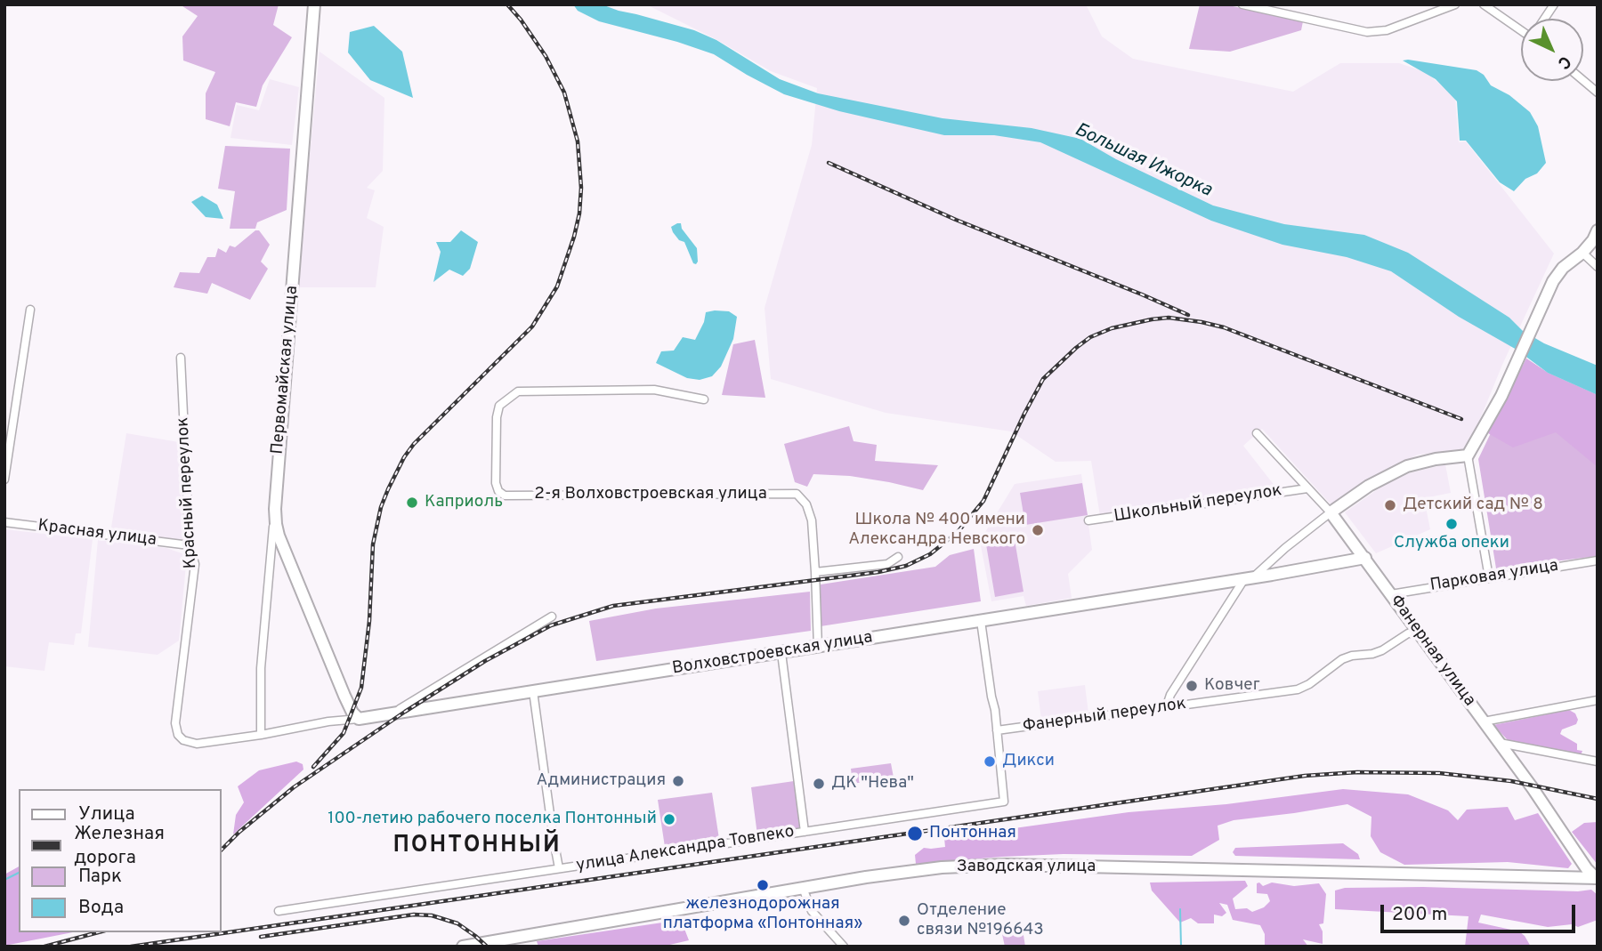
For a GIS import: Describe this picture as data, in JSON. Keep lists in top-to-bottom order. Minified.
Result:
{"streets":{"street":["Первомайская улица","Красный переулок","2-я Волховстроевская улица","Школьный переулок","Красная улица","Парковая улица","Фанерная улица","Волховстроевская улица","Фанерный переулок","улица Александра Товпеко","Заводская улица"]},"crossings":[["Первомайская улица","Волховстроевская улица"],["Красный переулок","Красная улица"],["Красный переулок","Волховстроевская улица"],["Школьный переулок","Фанерная улица"],["Парковая улица","Фанерная улица"],["Фанерная улица","Волховстроевская улица"],["Фанерная улица","Фанерный переулок"],["Фанерная улица","Заводская улица"],["Фанерный переулок","улица Александра Товпеко"]],"districts":["ПОНТОННЫЙ"],"water":["Большая Ижорка"],"places":["Каприоль","Детский сад № 8","Служба опеки","Школа № 400 имени Александра Невского","Ковчег","Дикси","Администрация","ДК \"Нева\"","100-летию рабочего поселка Понтонный","Понтонная","железнодорожная платформа «Понтонная»","Отделение связи №196643"],"legend":["Улица","Железная дорога","Парк","Вода"],"scale_bar":"200 m","north":"bottom right"}
